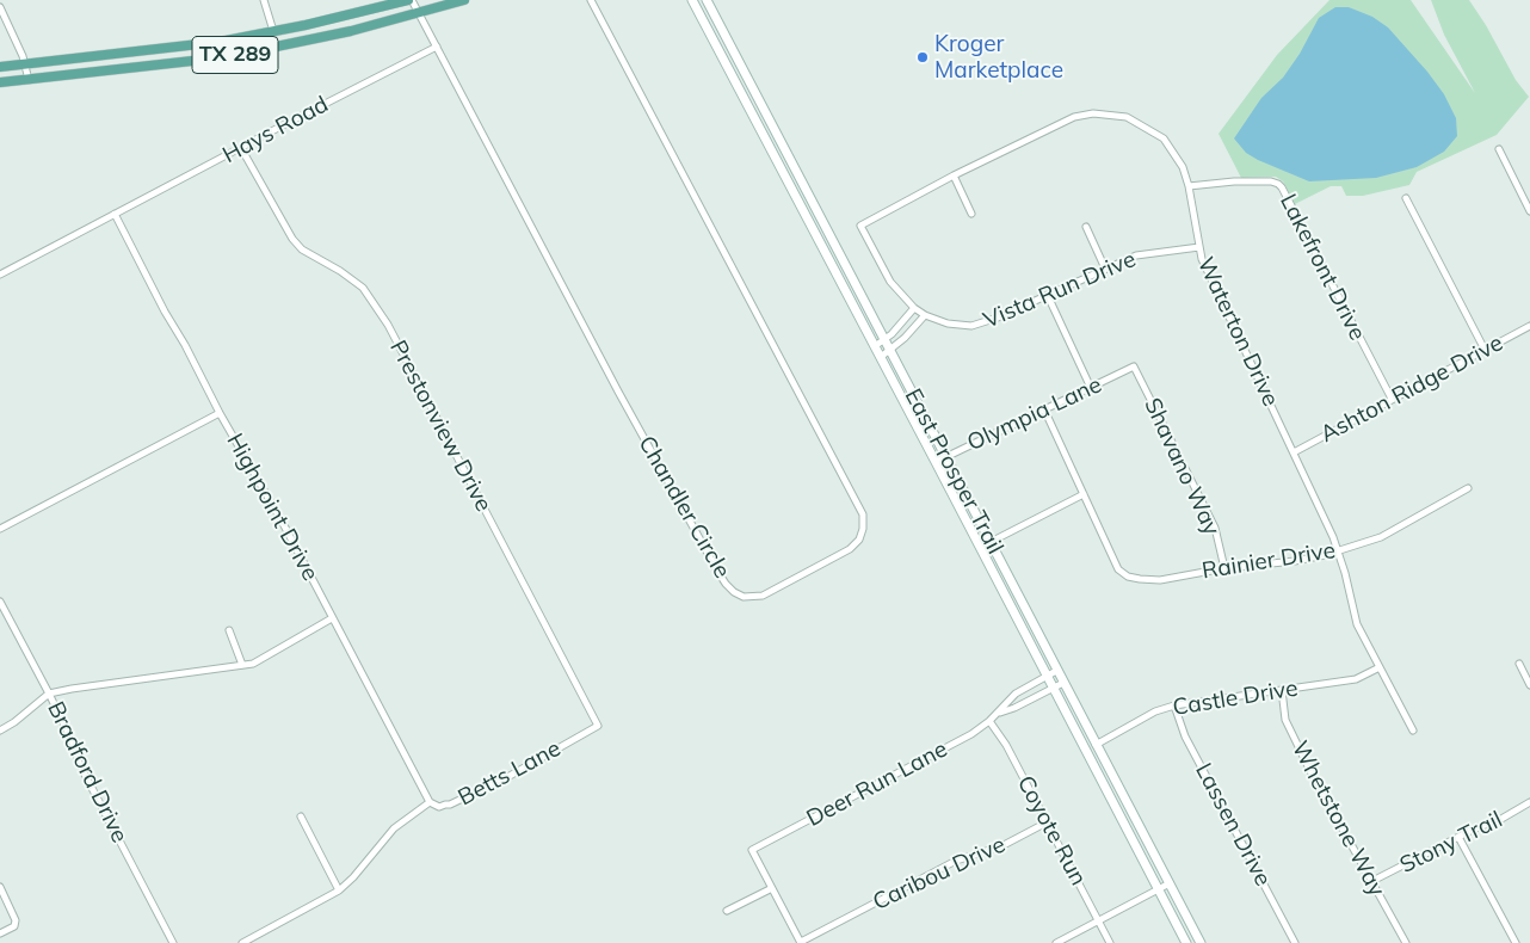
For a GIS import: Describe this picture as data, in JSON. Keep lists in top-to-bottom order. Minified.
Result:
{"streets":{"main road":["TX 289","East Prosper Trail"],"street":["Hays Road","Lakefront Drive","Vista Run Drive","Waterton Drive","Ashton Ridge Drive","Olympia Lane","Prestonview Drive","Shavano Way","Highpoint Drive","Chandler Circle","Rainier Drive","Castle Drive","Bradford Drive","Betts Lane","Deer Run Lane","Whetstone Way","Lassen Drive","Coyote Run","Stony Trail","Caribou Drive"]},"crossings":[["TX 289","Chandler Circle"],["Hays Road","Prestonview Drive"],["Hays Road","Highpoint Drive"],["Hays Road","Chandler Circle"],["Lakefront Drive","Waterton Drive"],["Lakefront Drive","Ashton Ridge Drive"],["Vista Run Drive","Waterton Drive"],["Waterton Drive","Ashton Ridge Drive"],["Waterton Drive","Rainier Drive"],["Waterton Drive","Castle Drive"],["Olympia Lane","Shavano Way"],["Olympia Lane","East Prosper Trail"],["Prestonview Drive","Betts Lane"],["Shavano Way","Rainier Drive"],["East Prosper Trail","Castle Drive"],["East Prosper Trail","Deer Run Lane"],["Highpoint Drive","Betts Lane"],["Castle Drive","Whetstone Way"],["Castle Drive","Lassen Drive"],["Deer Run Lane","Coyote Run"],["Whetstone Way","Stony Trail"],["Coyote Run","Caribou Drive"]],"places":["Kroger Marketplace"]}
